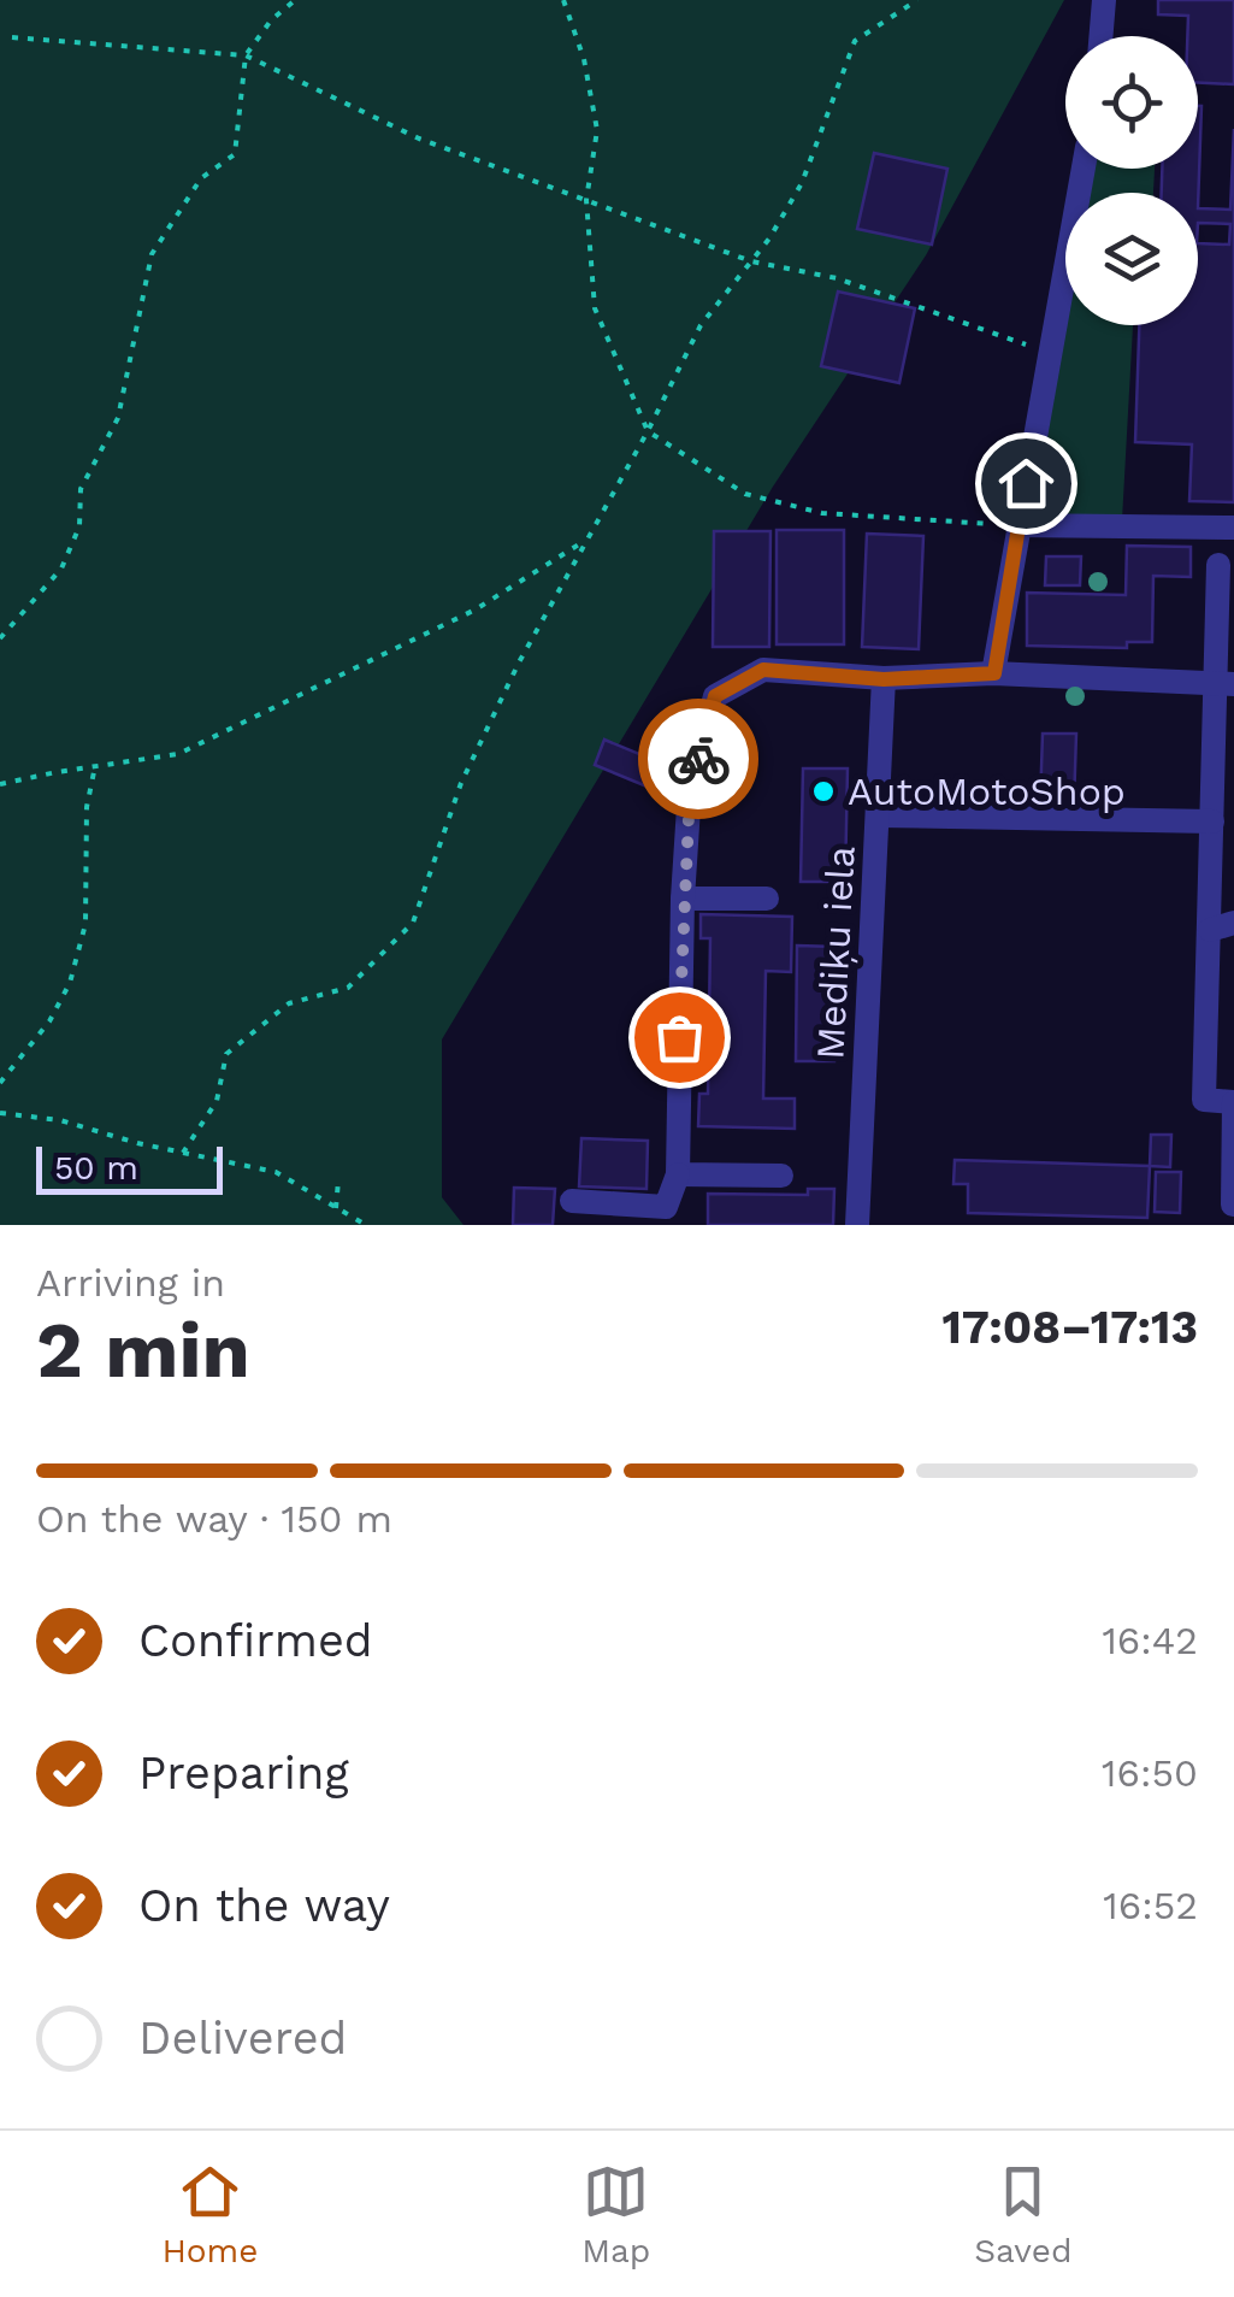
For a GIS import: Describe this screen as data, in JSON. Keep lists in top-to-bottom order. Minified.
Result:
{"streets":{"street":["Mediķu iela"]},"places":["AutoMotoShop"],"scale_bar":"50 m","page":{"scale":"50 m","heading":["2 min","Arriving in","17:08–17:13"],"bar":"On the way · 150 m","list":[["Confirmed","16:42"],["Preparing","16:50"],["On the way","16:52"],"Delivered"],"tabs":["Home","Map","Saved"]}}
